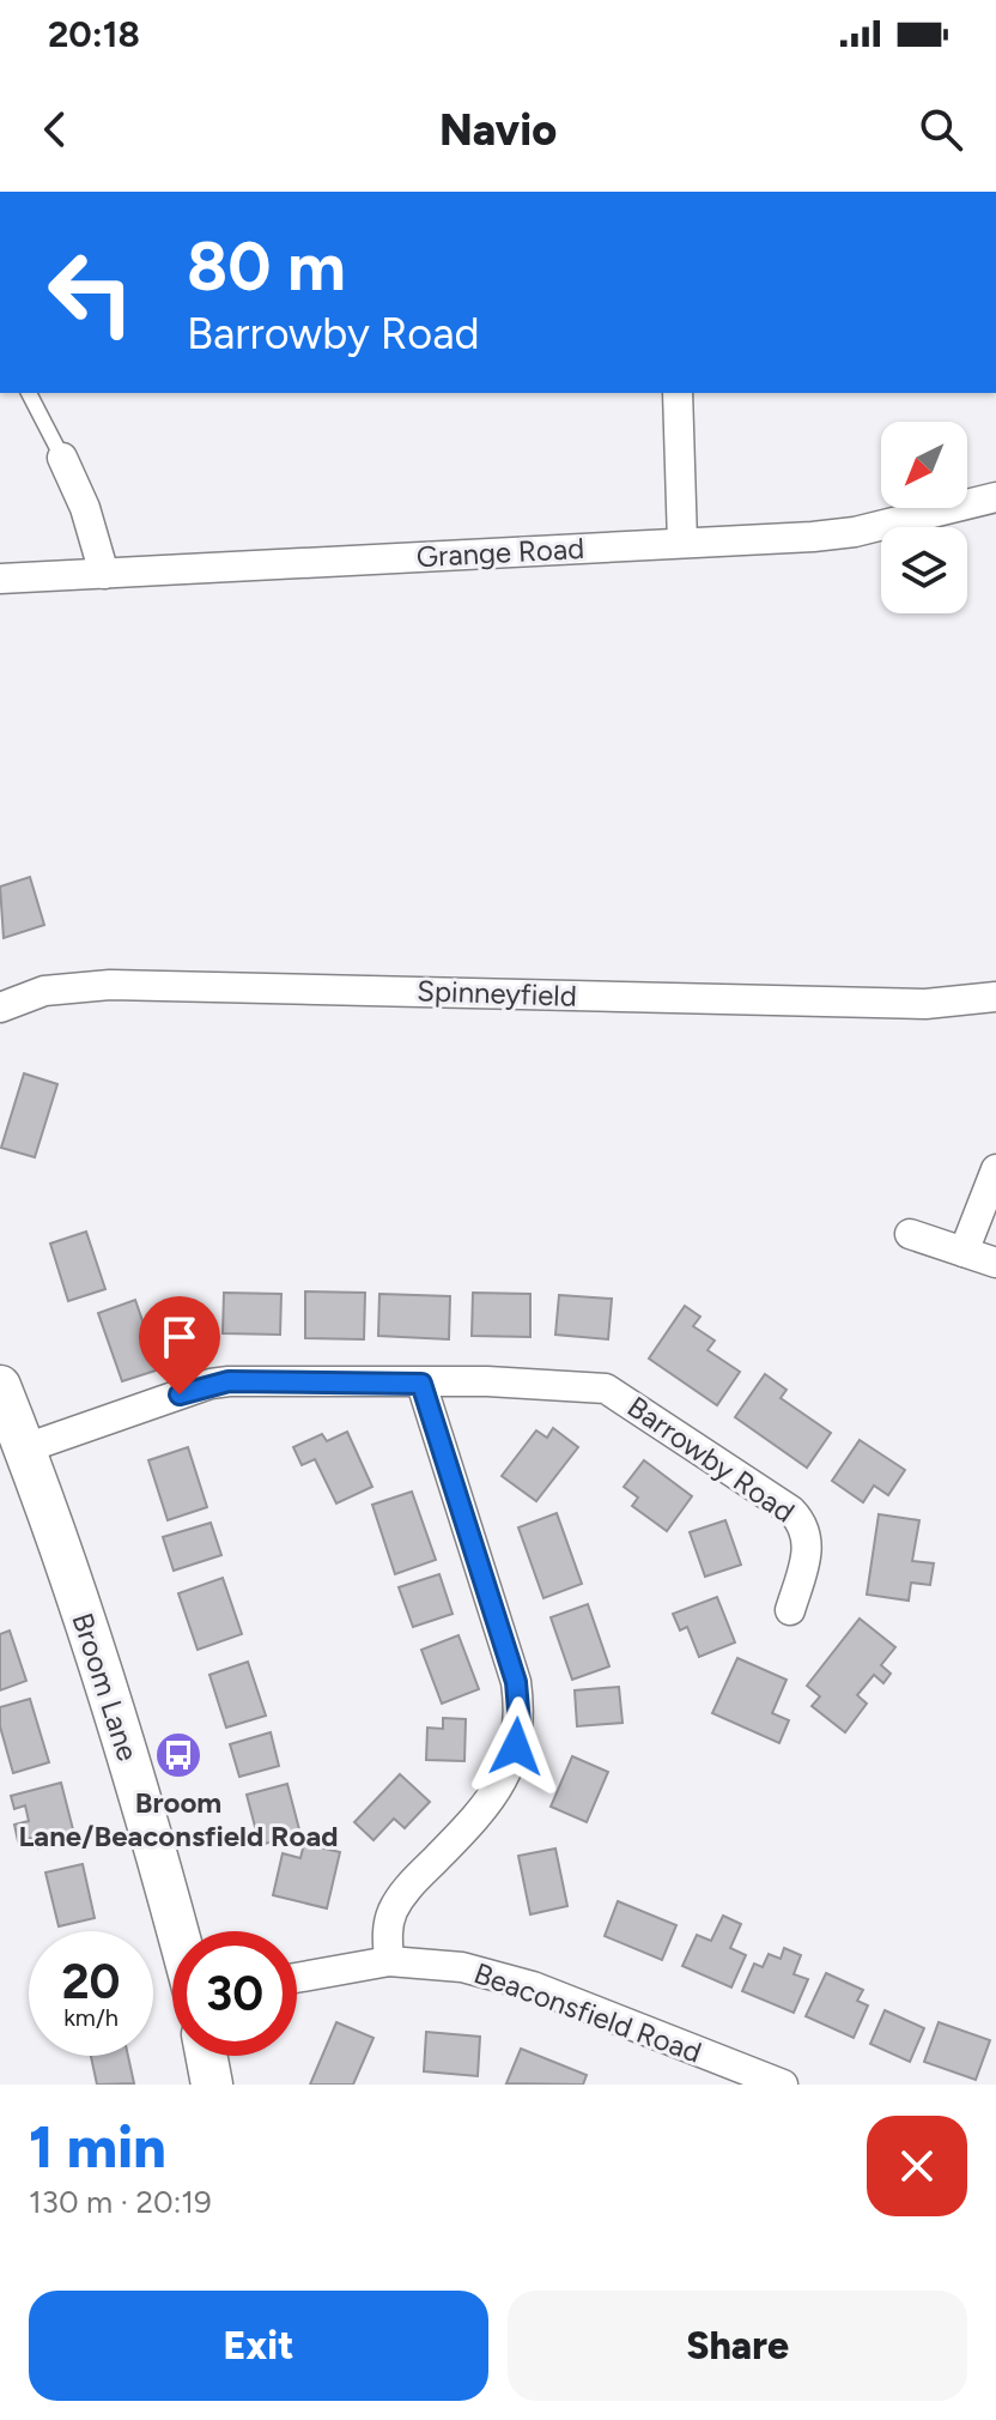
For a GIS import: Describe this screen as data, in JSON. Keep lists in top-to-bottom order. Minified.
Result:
{"streets":{"main road":["Broom Lane"],"street":["Grange Road","Spinneyfield","Barrowby Road","Beaconsfield Road"]},"crossings":[["Barrowby Road","Broom Lane"]],"places":{"bus stop":["Broom Lane/Beaconsfield Road"]},"north":"bottom left","page":{"status":"20:18","header":"Navio","turn":["80 m","Barrowby Road"],"speed":"20 km/h","limit":"30","heading":["1 min","130 m · 20:19"],"buttons":["Exit","Share"]}}
